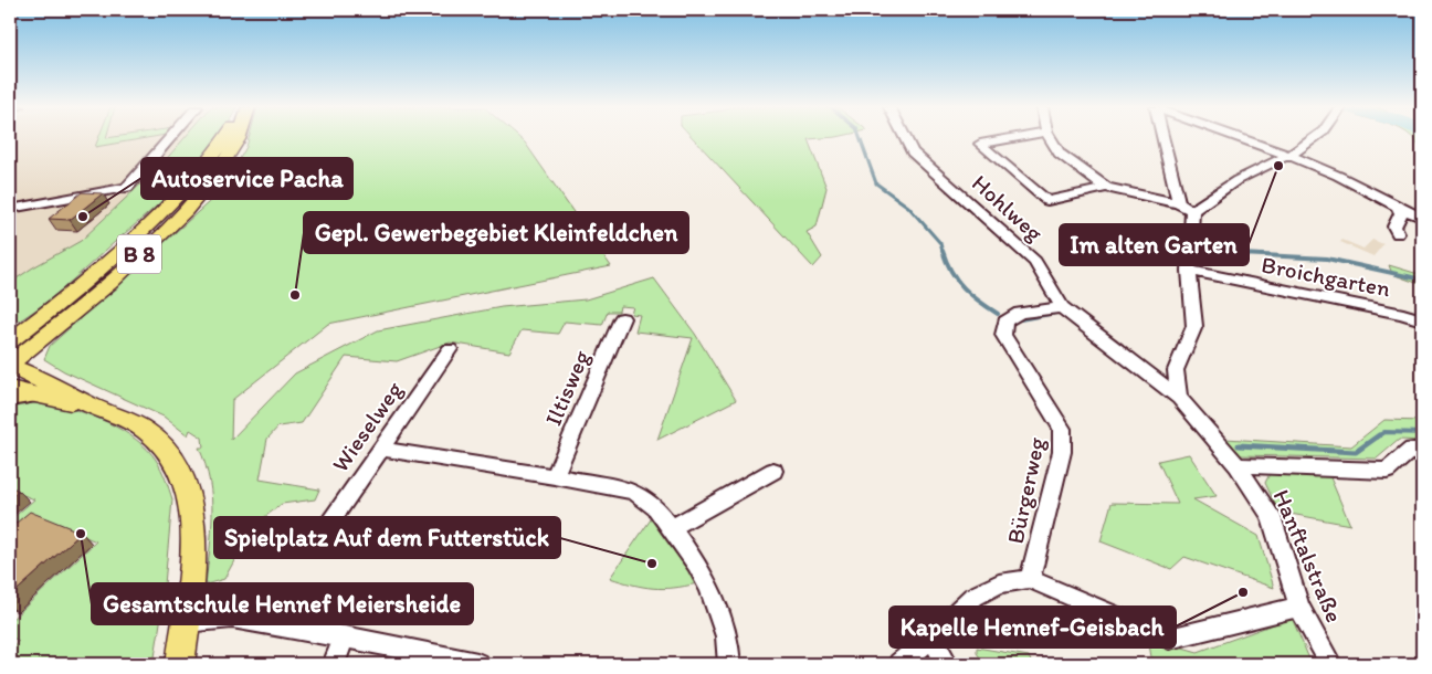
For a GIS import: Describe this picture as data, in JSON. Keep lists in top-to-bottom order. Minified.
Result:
{"streets":{"main road":["B 8"],"street":["Hohlweg","Broichgarten","Iltisweg","Wieselweg","Bürgerweg","Hanftalstraße"]},"crossings":[["Hohlweg","Bürgerweg"],["Hohlweg","Hanftalstraße"]],"places":["Im alten Garten","Autoservice Pacha","Gepl. Gewerbegebiet Kleinfeldchen","Gesamtschule Hennef Meiersheide","Spielplatz Auf dem Futterstück","Kapelle Hennef-Geisbach"]}
